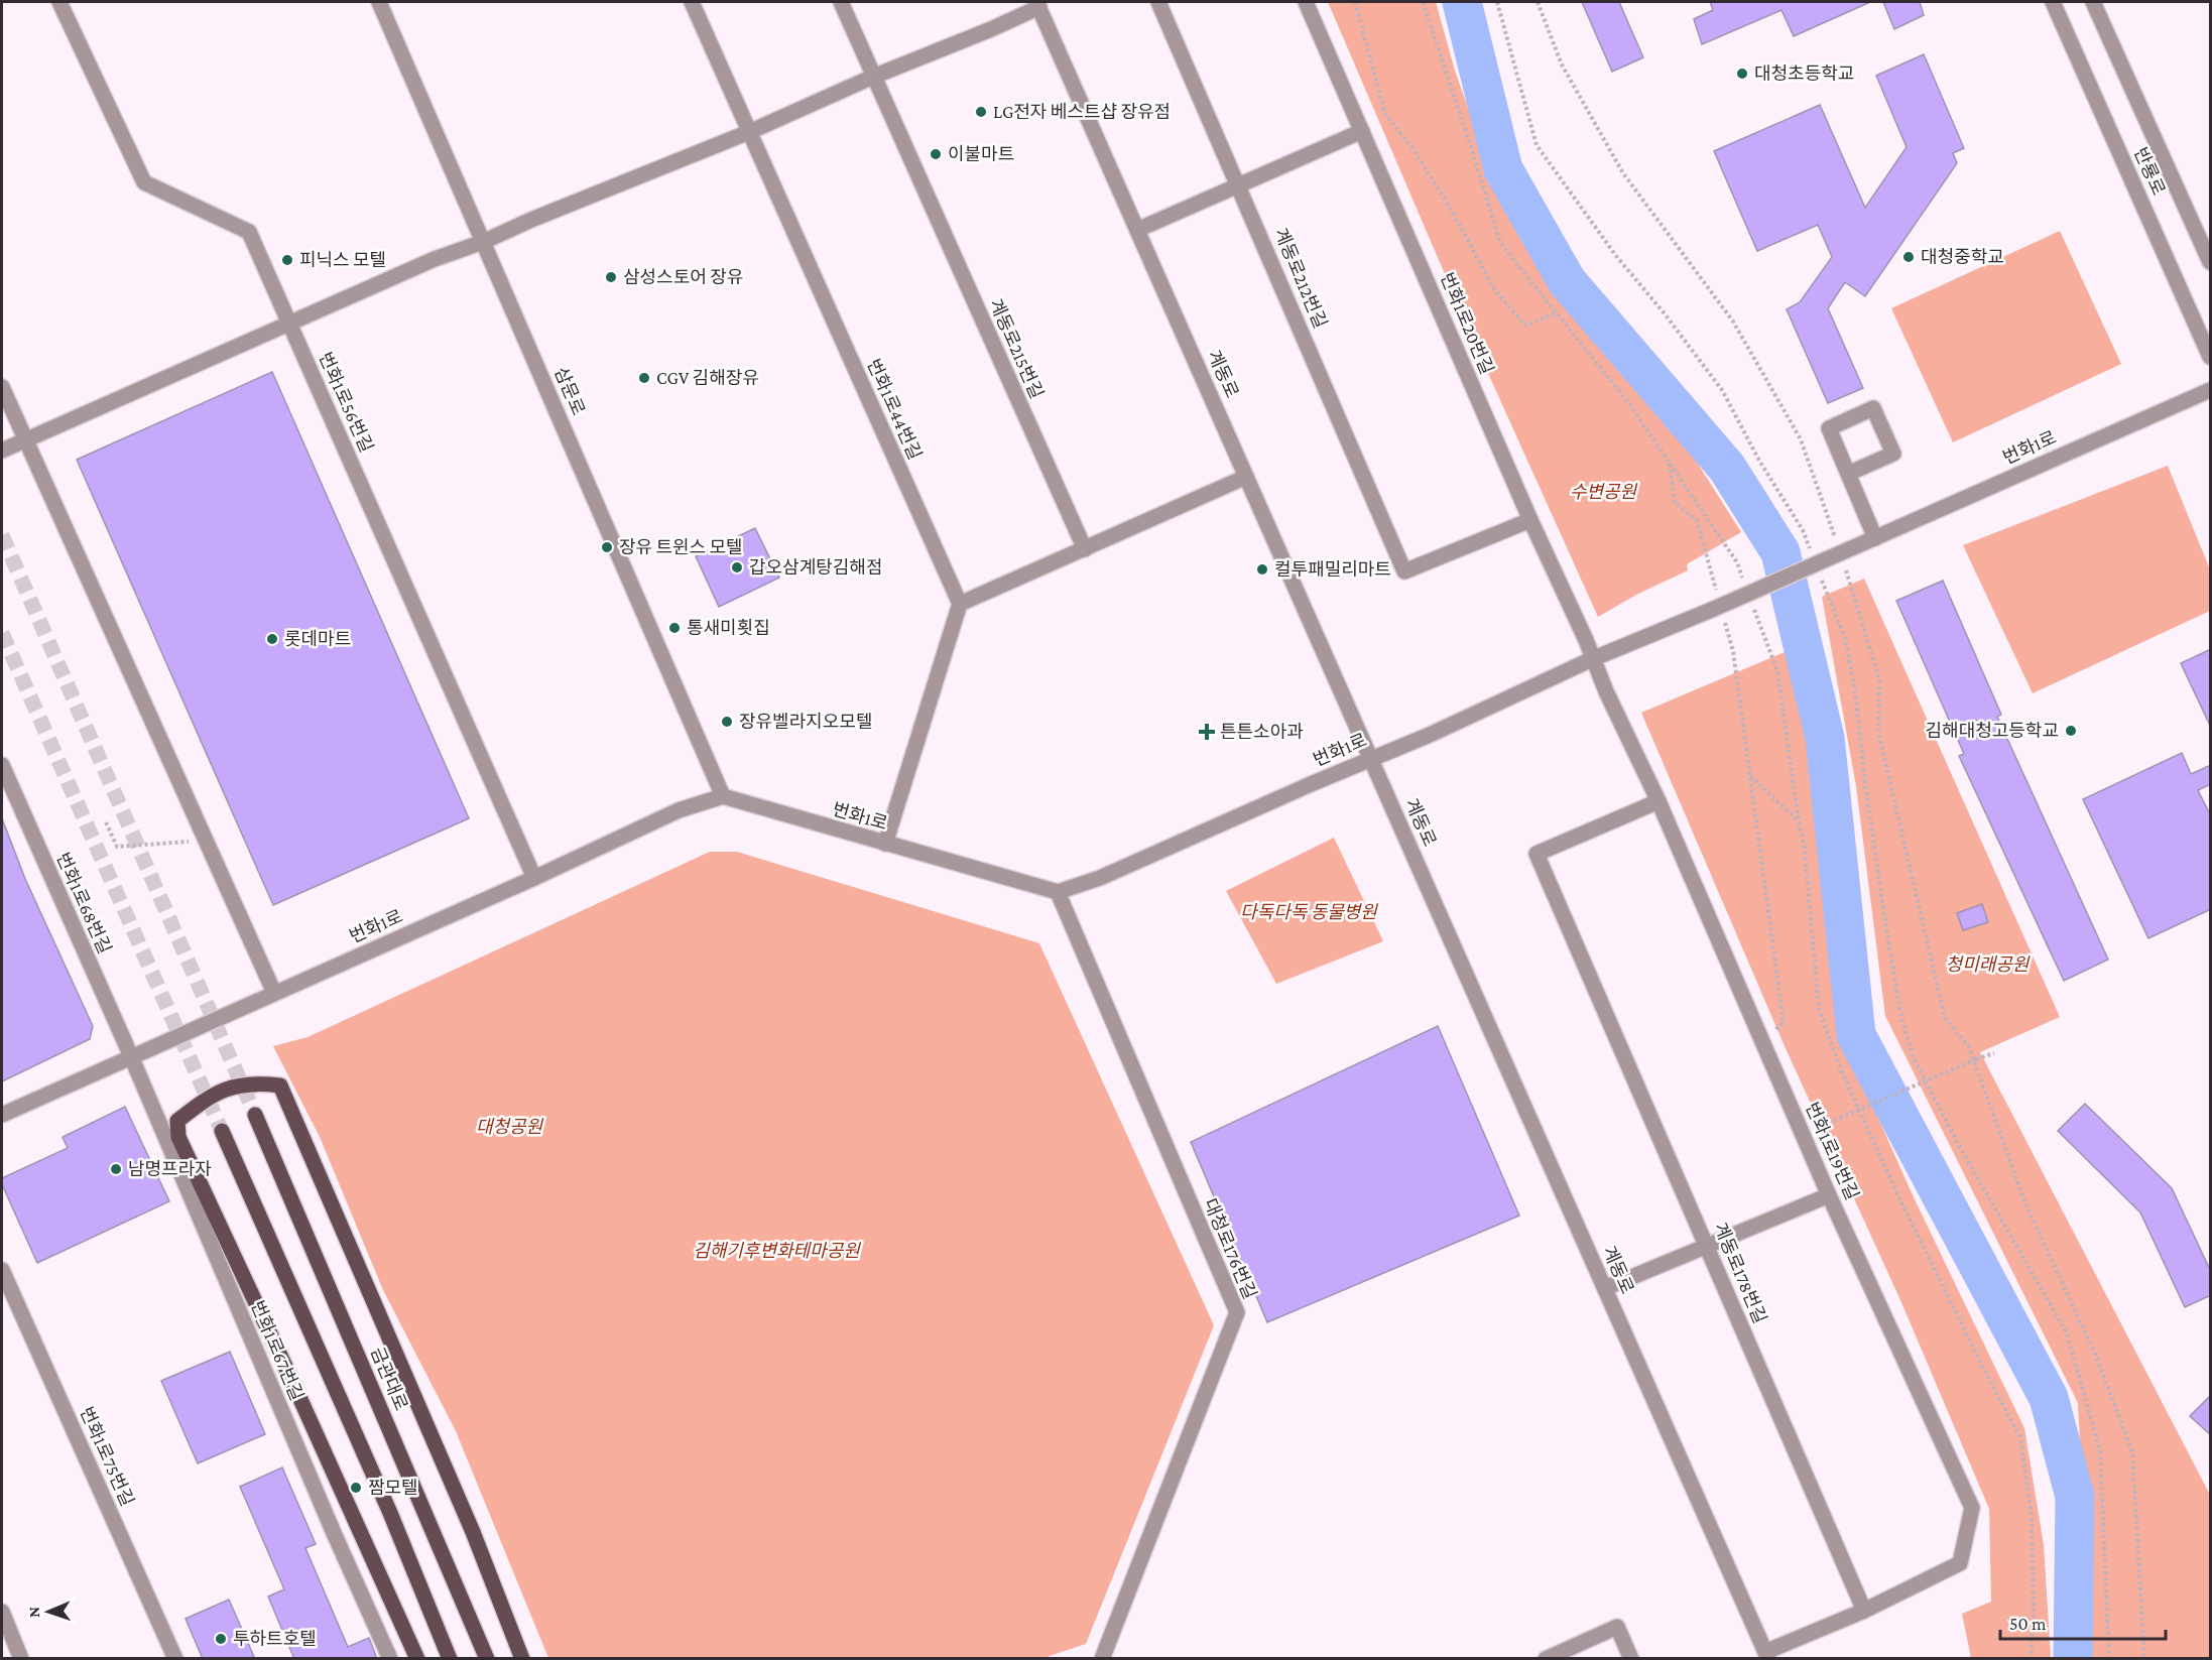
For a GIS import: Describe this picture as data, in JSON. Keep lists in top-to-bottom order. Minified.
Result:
{"streets":{"main road":["금관대로"],"street":["반룡로","계동로212번길","번화1로20번길","계동로215번길","계동로","삼문로","번화1로56번길","번화1로44번길","번화1로","번화1로68번길","번화1로19번길","대청로176번길","계동로178번길","번화1로67번길","번화1로75번길"]},"crossings":[["계동로212번길","번화1로20번길"],["번화1로20번길","번화1로"],["번화1로20번길","번화1로19번길"],["계동로","번화1로"],["삼문로","번화1로"],["번화1로56번길","번화1로"],["번화1로","번화1로68번길"],["번화1로","번화1로19번길"],["번화1로","대청로176번길"],["번화1로","번화1로67번길"],["번화1로68번길","번화1로67번길"],["번화1로19번길","계동로178번길"]],"parks":["수변공원","다독다독 동물병원","청미래공원","대청공원","김해기후변화테마공원"],"places":{"other":["대청초등학교","LG전자 베스트샵 장유점","이불마트","대청중학교","피닉스 모텔","삼성스토어 장유","CGV 김해장유","장유 트윈스 모텔","갑오삼계탕김해점","컬투패밀리마트","통새미횟집","롯데마트","장유벨라지오모텔","김해대청고등학교","남명프라자","짬모텔","투하트호텔"],"health":["튼튼소아과"]},"scale_bar":"50 m","north":"left"}
